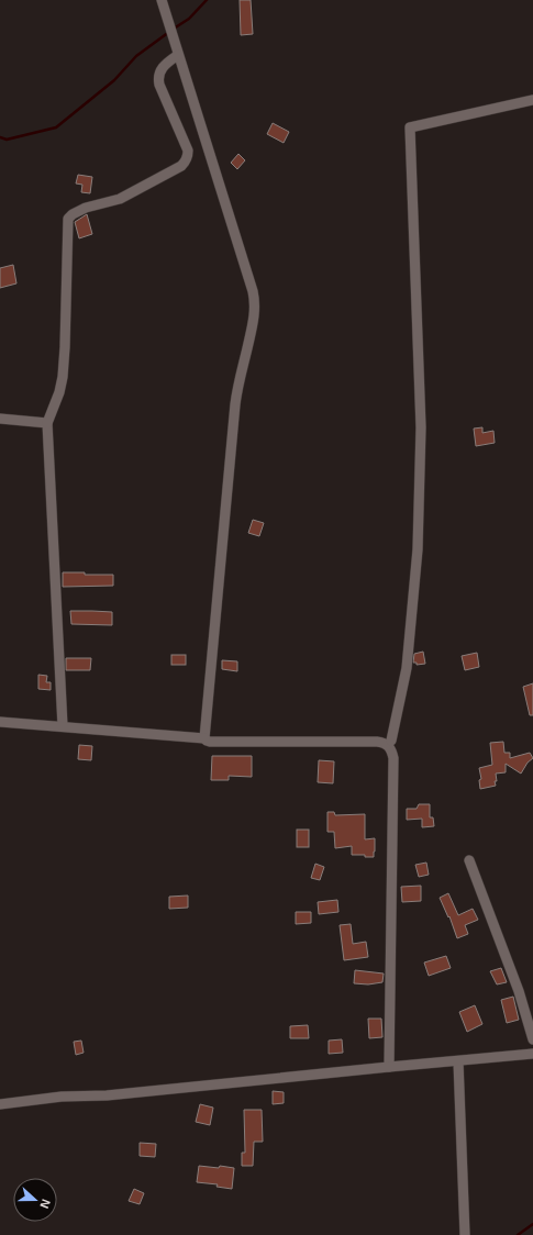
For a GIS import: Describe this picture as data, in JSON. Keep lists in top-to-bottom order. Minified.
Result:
{"north":"right"}
